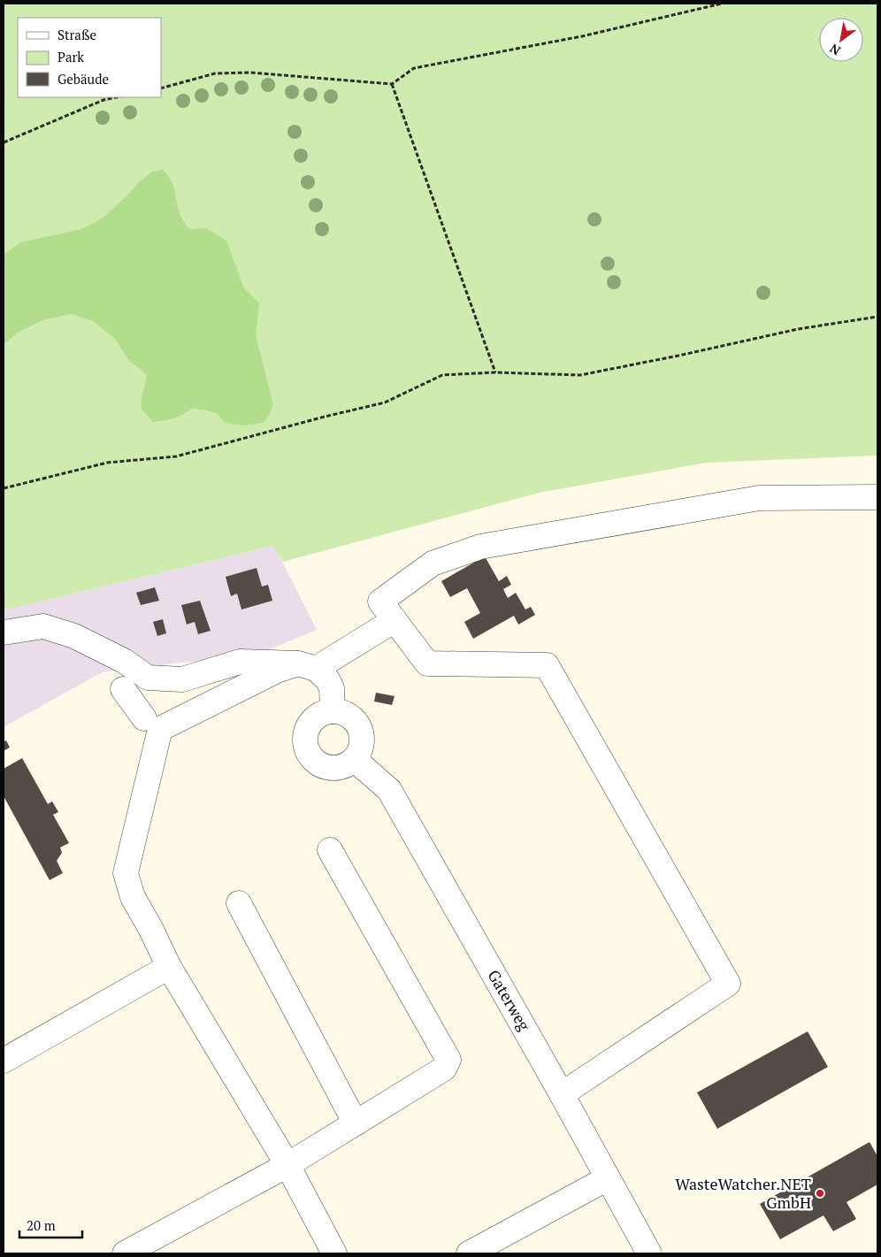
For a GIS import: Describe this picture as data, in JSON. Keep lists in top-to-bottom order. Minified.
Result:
{"streets":{"street":["Gaterweg"]},"places":["WasteWatcher.NET GmbH"],"legend":["Straße","Park","Gebäude"],"scale_bar":"20 m","north":"bottom left"}
